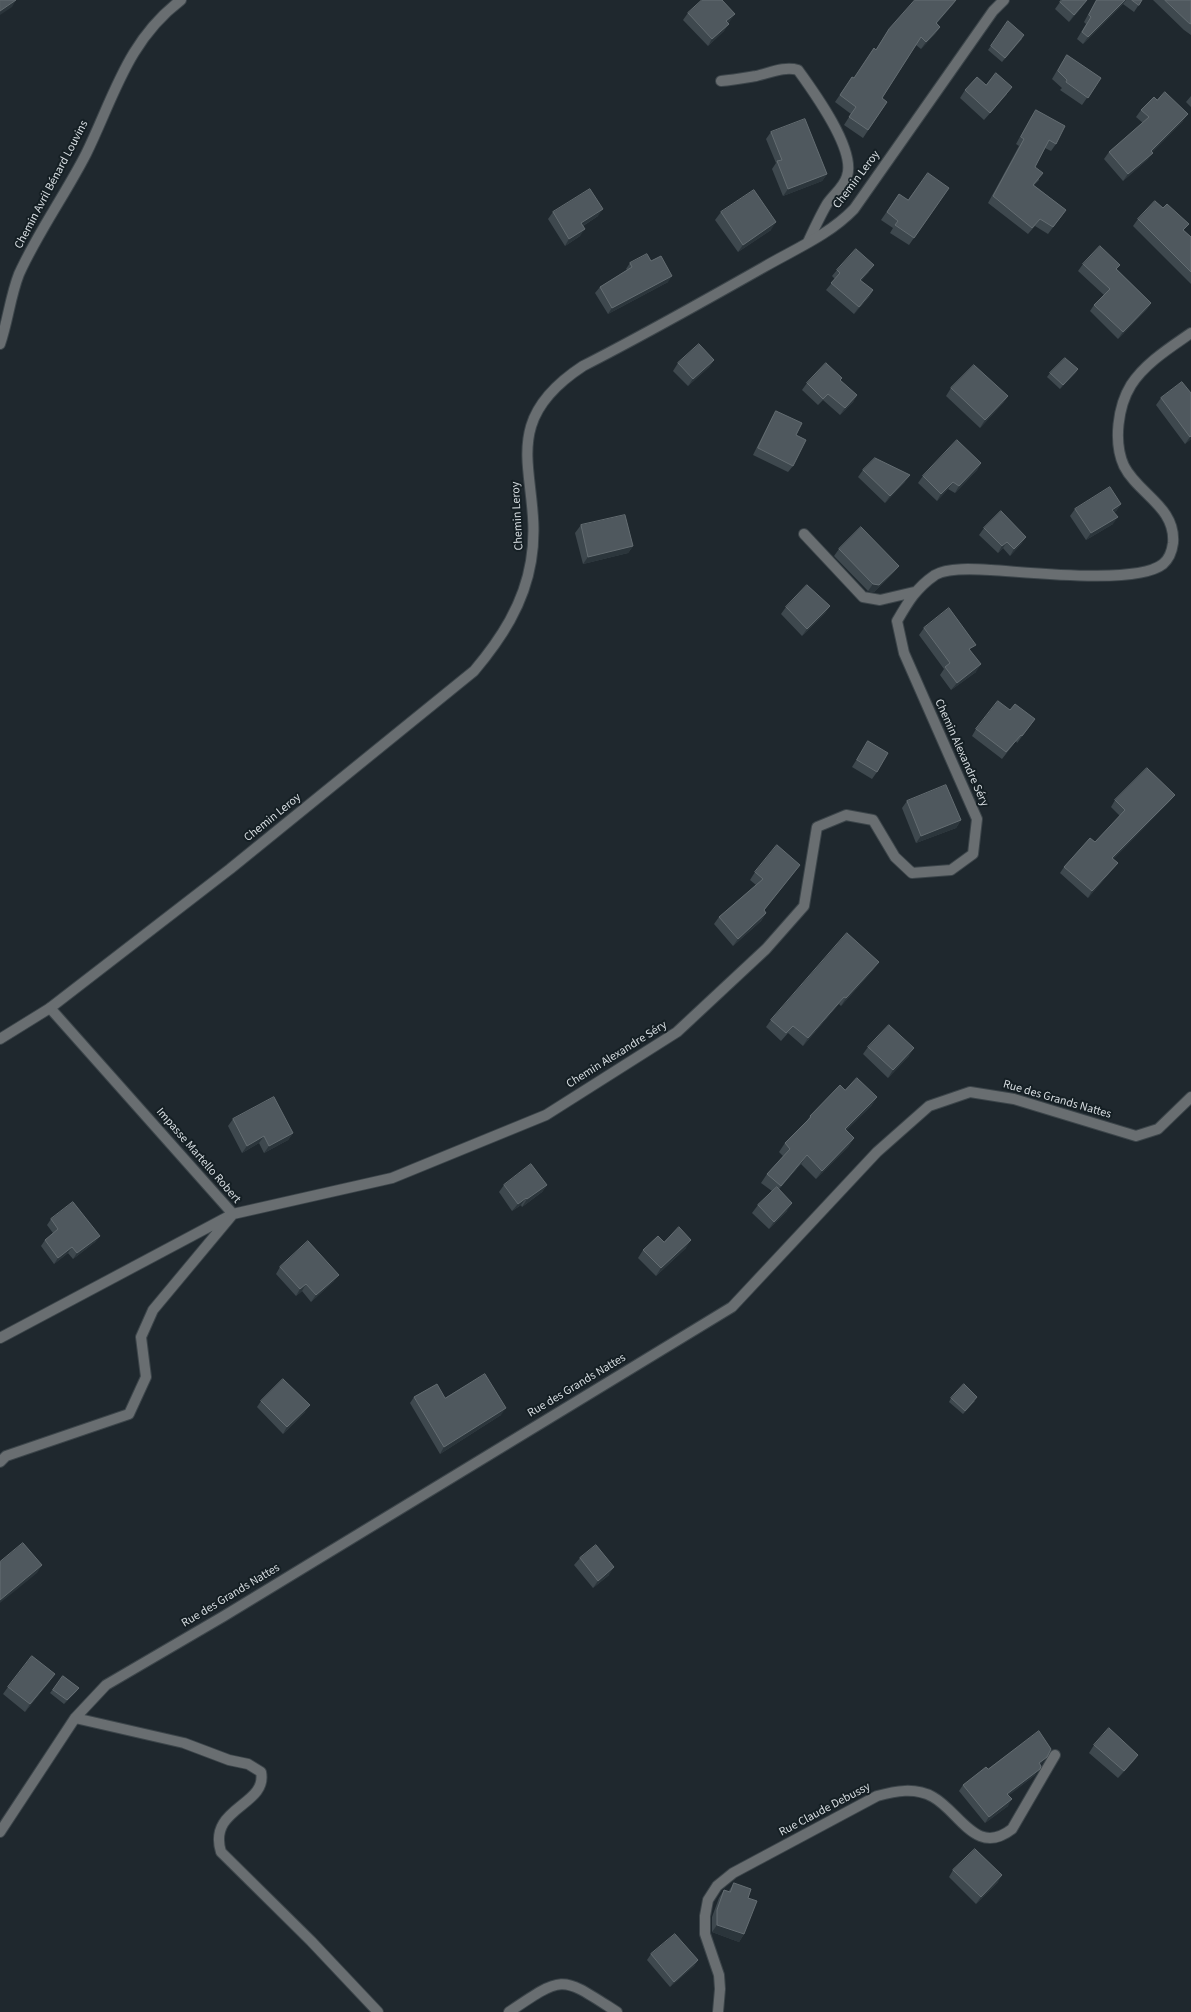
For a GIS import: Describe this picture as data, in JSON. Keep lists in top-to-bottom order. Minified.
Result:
{"streets":{"street":["Chemin Leroy","Chemin Avril Bénard Louvins","Chemin Alexandre Séry","Rue des Grands Nattes","Impasse Martello Robert","Rue Claude Debussy"]},"crossings":[["Chemin Leroy","Impasse Martello Robert"],["Chemin Alexandre Séry","Impasse Martello Robert"]]}
